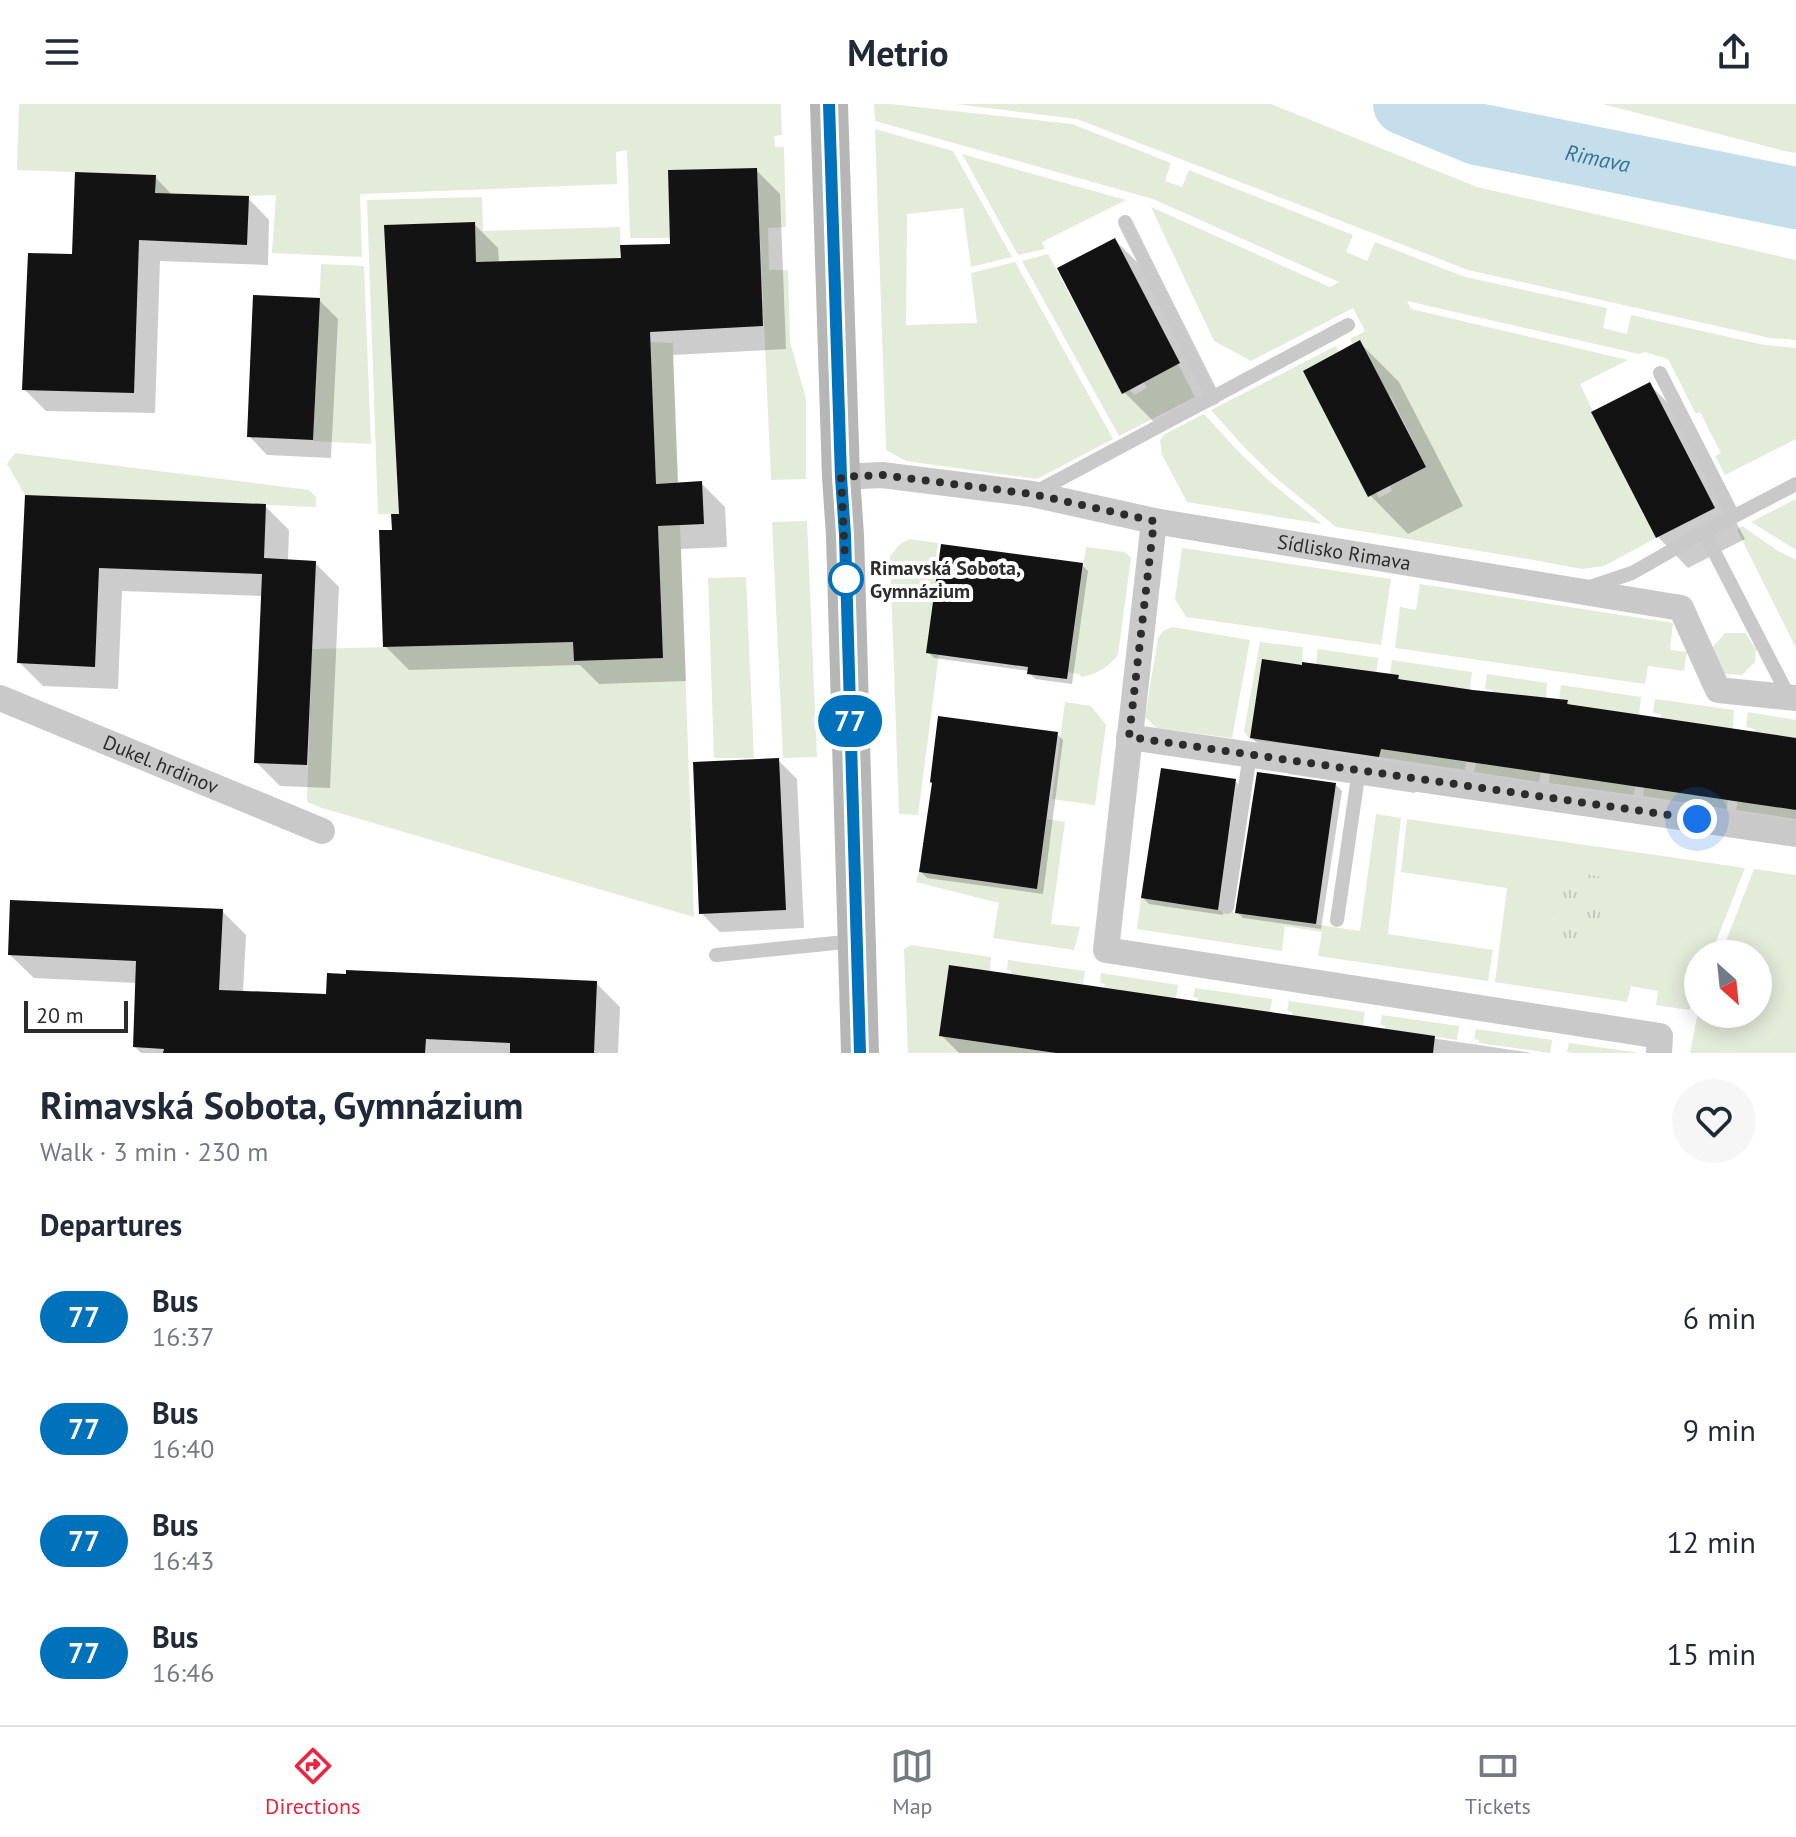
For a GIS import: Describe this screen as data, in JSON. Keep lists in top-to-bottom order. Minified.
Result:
{"streets":{"street":["Sídlisko Rimava","Dukel. hrdinov"]},"water":["Rimava"],"places":["Rimavská Sobota, Gymnázium"],"lines":["bus line 77"],"scale_bar":"20 m","north":"bottom right","page":{"header":"Metrio","on_map":"77","scale":"20 m","heading":[["Rimavská Sobota, Gymnázium","Walk · 3 min · 230 m"],"Departures"],"list":[{"mark":"77","name":"Bus","note":"16:37","value":"6 min"},{"mark":"77","name":"Bus","note":"16:40","value":"9 min"},{"mark":"77","name":"Bus","note":"16:43","value":"12 min"},{"mark":"77","name":"Bus","note":"16:46","value":"15 min"}],"tabs":["Directions","Map","Tickets"]}}
